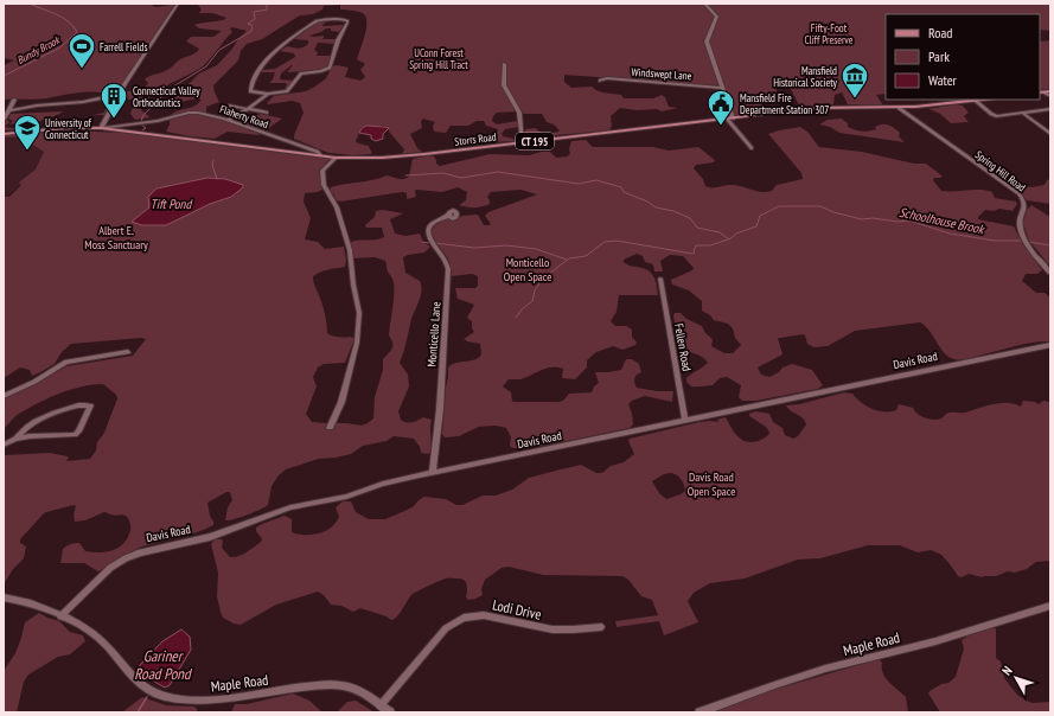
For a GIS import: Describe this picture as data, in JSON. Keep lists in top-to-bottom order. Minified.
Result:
{"streets":{"main road":["Storrs Road","CT 195"],"street":["Windswept Lane","Flaherty Road","Spring Hill Road","Monticello Lane","Fellen Road","Davis Road","Lodi Drive","Maple Road"]},"crossings":[["Flaherty Road","Storrs Road"],["Storrs Road","Spring Hill Road"],["Monticello Lane","Davis Road"],["Fellen Road","Davis Road"],["Davis Road","Maple Road"],["Lodi Drive","Maple Road"]],"water":["Bundy Brook","Tift Pond","Schoolhouse Brook","Gariner Road Pond"],"parks":["Fifty-Foot Cliff Preserve","UConn Forest Spring Hill Tract","Albert E. Moss Sanctuary","Monticello Open Space","Davis Road Open Space"],"places":{"sports":["Farrell Fields"],"museum":["Mansfield Historical Society"],"building":["Connecticut Valley Orthodontics"],"public building":["Mansfield Fire Department Station 307"],"school or university":["University of Connecticut"]},"legend":["Road","Park","Water"],"north":"top left"}
